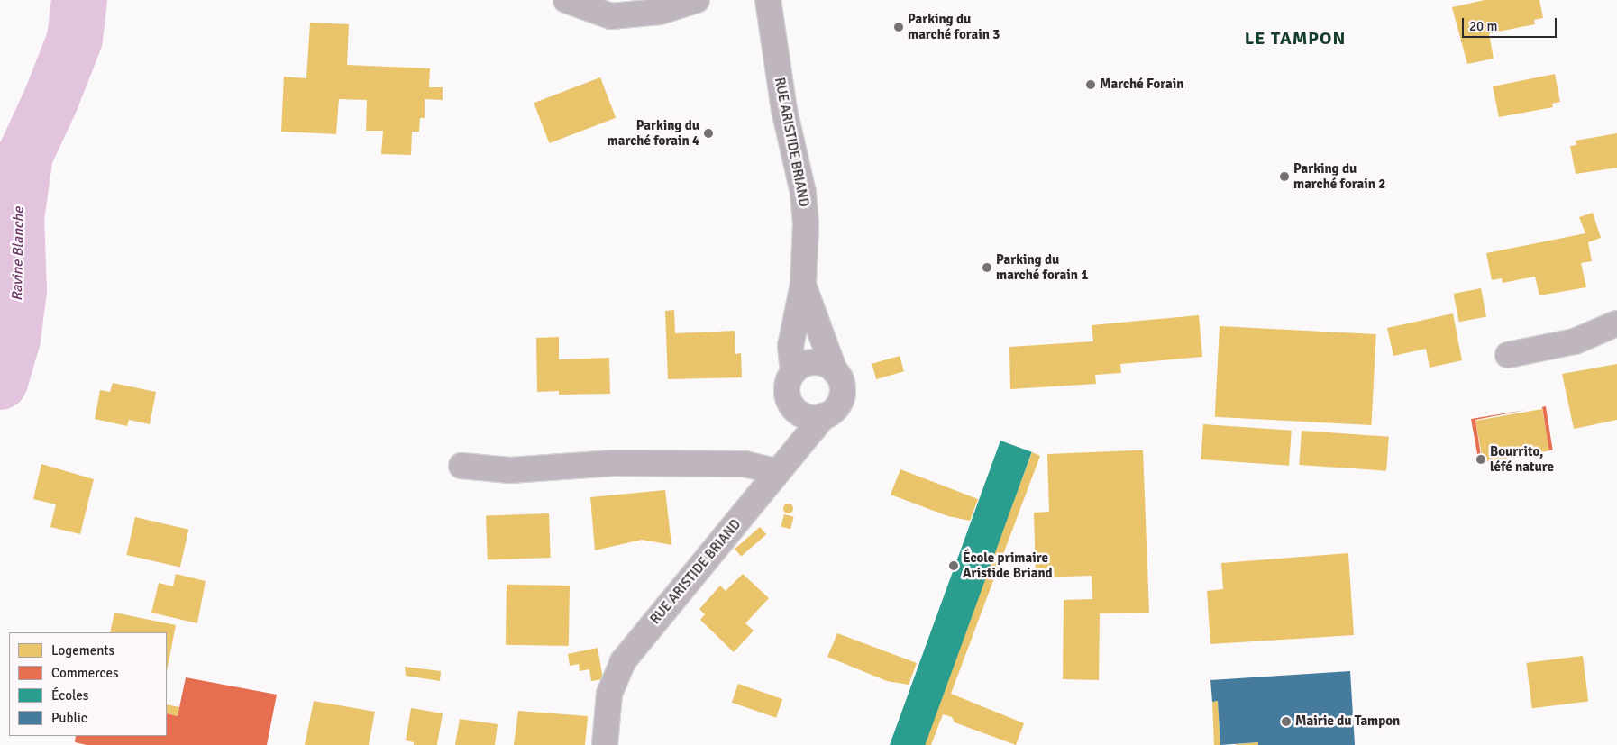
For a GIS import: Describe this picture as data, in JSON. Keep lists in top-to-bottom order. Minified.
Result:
{"streets":{"street":["RUE ARISTIDE BRIAND"]},"districts":["LE TAMPON"],"water":["Ravine Blanche"],"places":["Parking du marché forain 3","Marché Forain","Parking du marché forain 4","Parking du marché forain 2","Parking du marché forain 1","Bourrito, léfé nature","École primaire Aristide Briand","Mairie du Tampon"],"legend":["Logements","Commerces","Écoles","Public"],"scale_bar":"20 m"}
